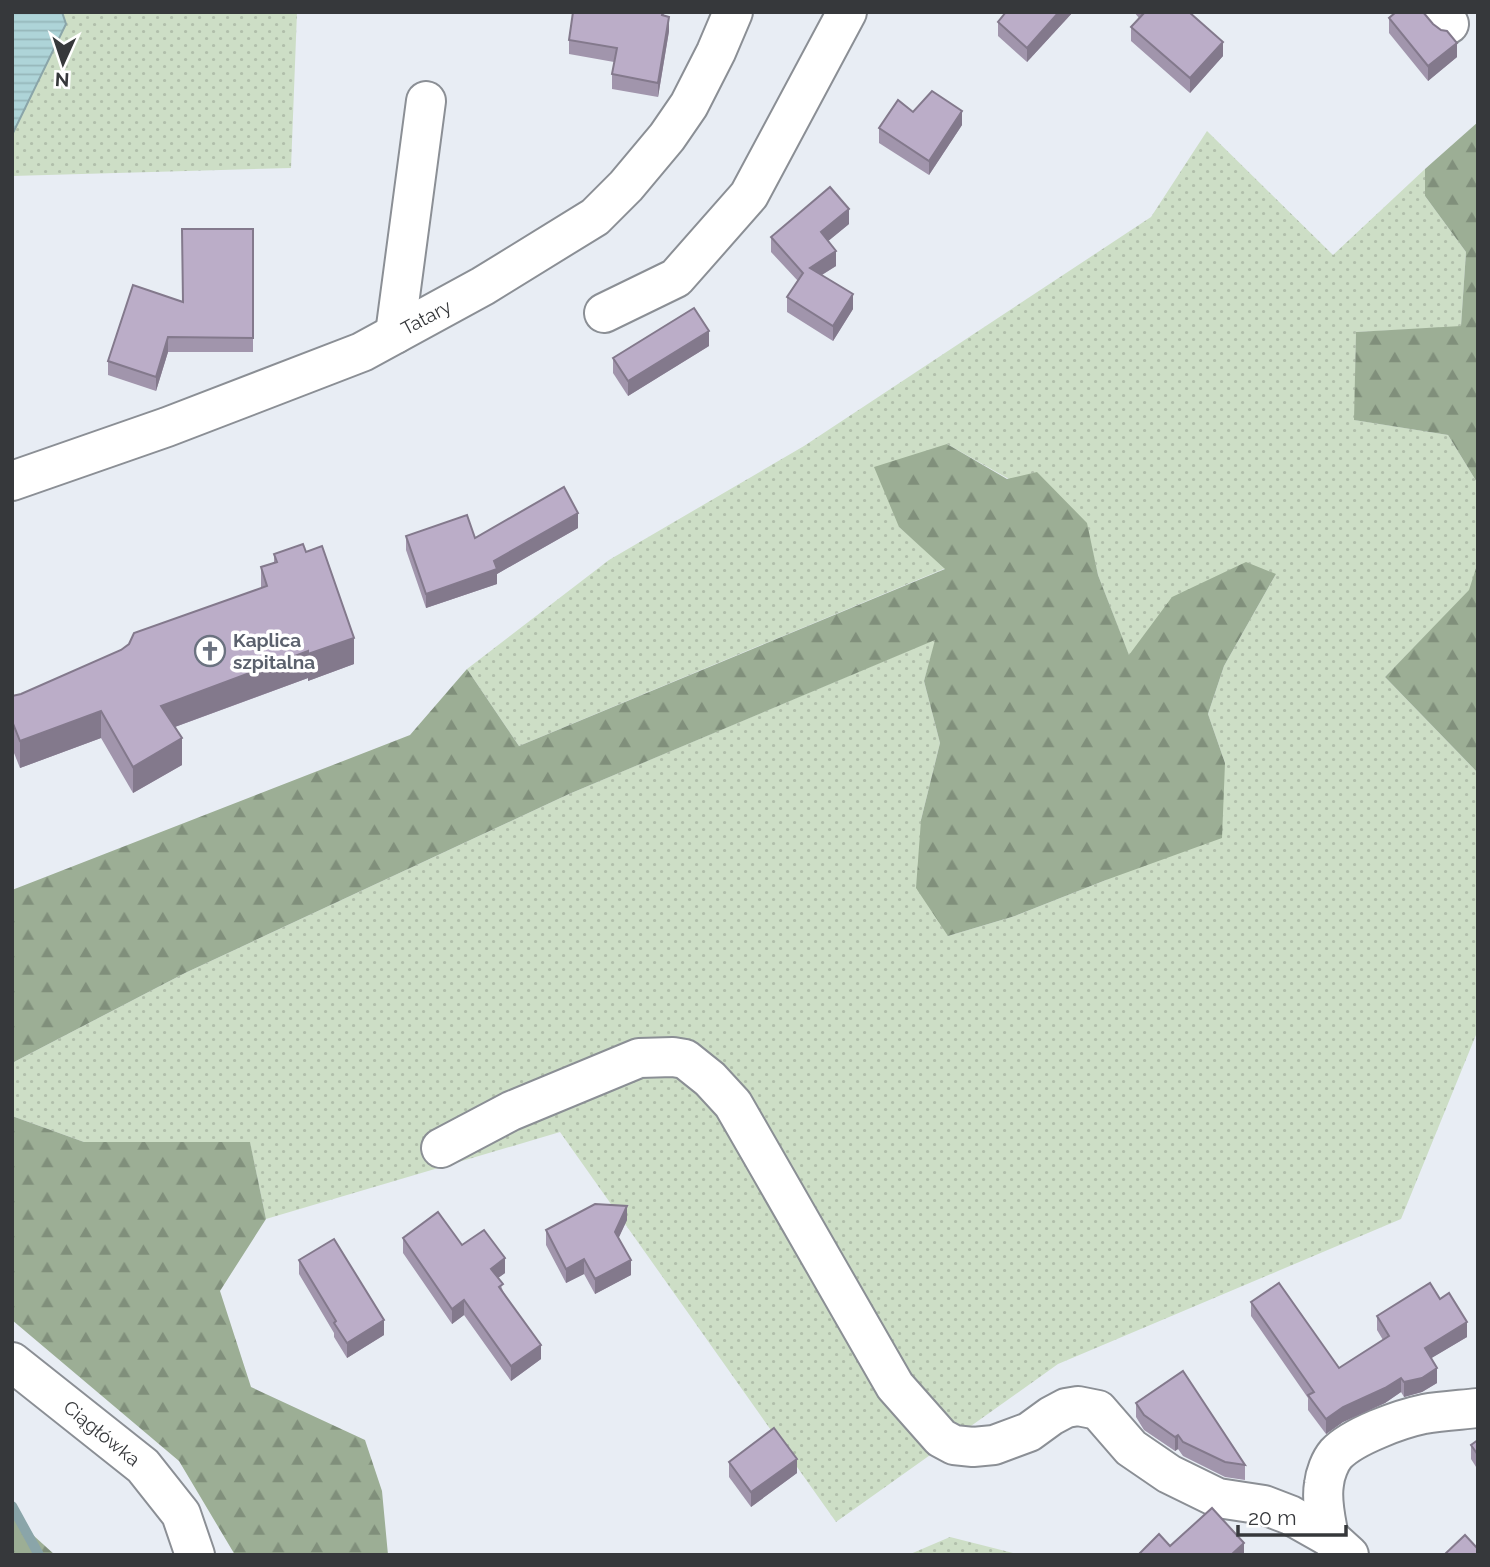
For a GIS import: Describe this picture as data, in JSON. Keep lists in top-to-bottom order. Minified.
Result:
{"streets":{"street":["Tatary","Ciągłówka"]},"places":{"church":["Kaplica szpitalna"]},"scale_bar":"20 m","north":"bottom"}
